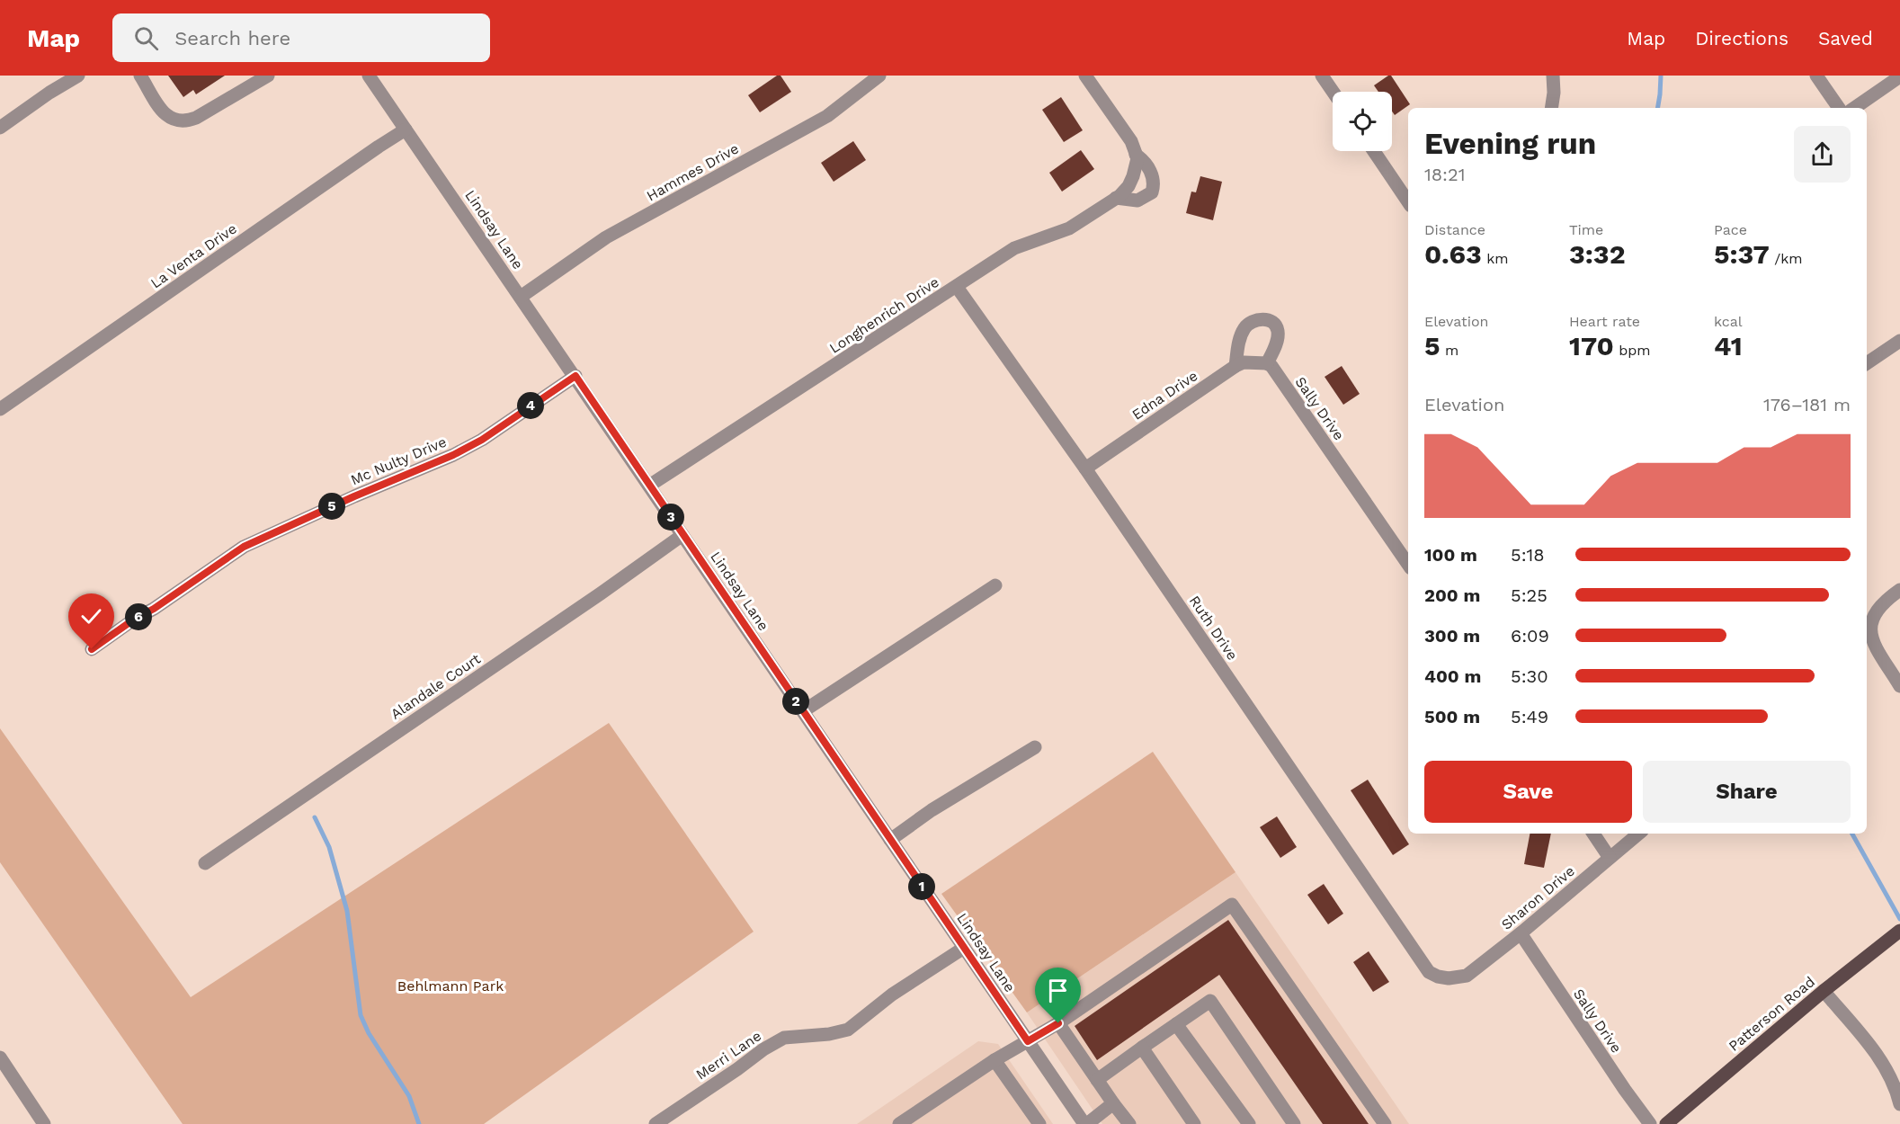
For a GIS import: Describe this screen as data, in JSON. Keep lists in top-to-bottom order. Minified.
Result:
{"streets":{"main road":["Patterson Road"],"street":["Hammes Drive","Lindsay Lane","La Venta Drive","Longhenrich Drive","Edna Drive","Sally Drive","Mc Nulty Drive","Ruth Drive","Alandale Court","Sharon Drive","Merri Lane"]},"crossings":[["Hammes Drive","Lindsay Lane"],["Lindsay Lane","La Venta Drive"],["Lindsay Lane","Longhenrich Drive"],["Lindsay Lane","Mc Nulty Drive"],["Lindsay Lane","Alandale Court"],["Lindsay Lane","Merri Lane"],["Longhenrich Drive","Ruth Drive"],["Edna Drive","Sally Drive"],["Edna Drive","Ruth Drive"],["Sally Drive","Sharon Drive"],["Ruth Drive","Sharon Drive"]],"parks":["Behlmann Park"],"page":{"header":"Map","search":"Search here","nav":["Map","Directions","Saved"],"heading":["Evening run","18:21"],"stats":[["Distance","0.63 km"],["Time","3:32"],["Pace","5:37 /km"],["Elevation","5 m"],["Heart rate","170 bpm"],["kcal","41"]],"chart":["Elevation","176–181 m"],"pins":["4","5","3","6","2","1"],"list":[{"name":"100 m","note":"5:18"},{"name":"200 m","note":"5:25"},{"name":"300 m","note":"6:09"},{"name":"400 m","note":"5:30"},{"name":"500 m","note":"5:49"}],"buttons":["Save","Share"]}}
